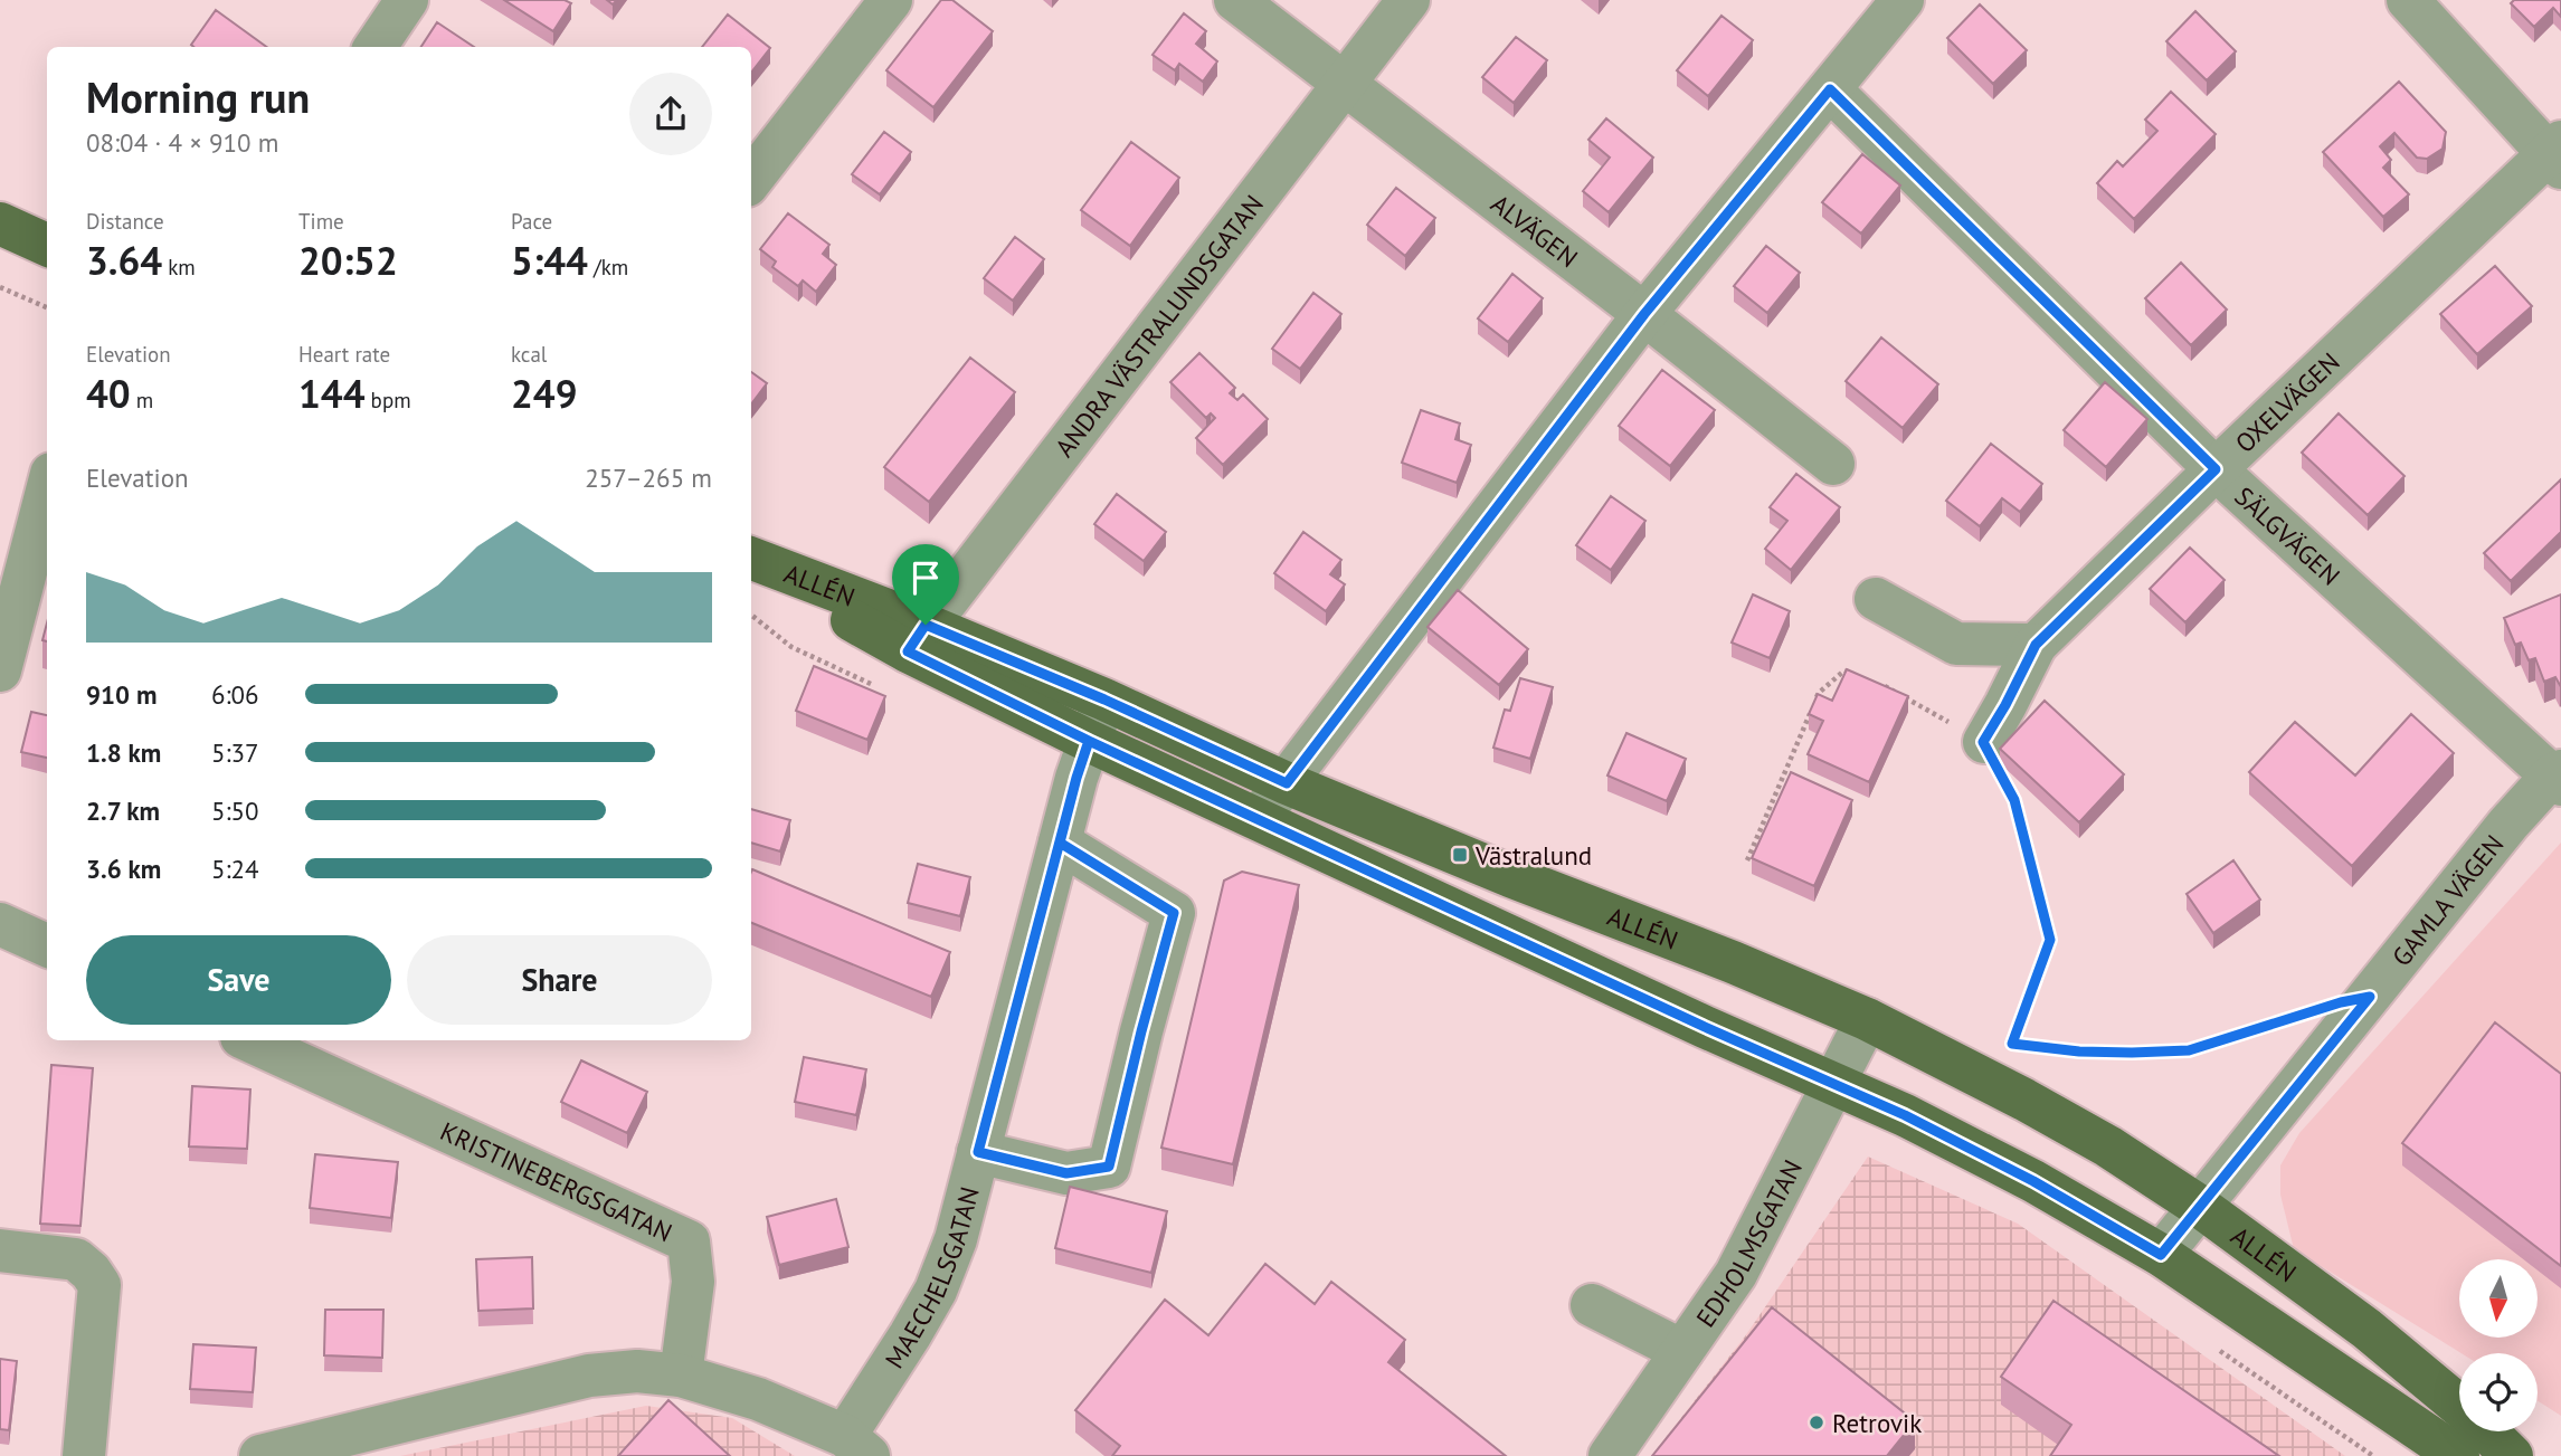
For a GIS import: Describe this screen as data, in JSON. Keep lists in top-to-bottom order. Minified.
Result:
{"streets":{"main road":["ALLÉN"],"street":["ALVÄGEN","ANDRA VÄSTRALUNDSGATAN","OXELVÄGEN","SÄLGVÄGEN","GAMLA VÄGEN","KRISTINEBERGSGATAN","EDHOLMSGATAN","MAECHELSGATAN"]},"crossings":[["ALVÄGEN","ANDRA VÄSTRALUNDSGATAN"],["ANDRA VÄSTRALUNDSGATAN","ALLÉN"],["OXELVÄGEN","SÄLGVÄGEN"],["SÄLGVÄGEN","GAMLA VÄGEN"],["ALLÉN","GAMLA VÄGEN"],["ALLÉN","EDHOLMSGATAN"],["ALLÉN","MAECHELSGATAN"]],"places":{"transit":["Västralund"],"other":["Retrovik"]},"north":"bottom","page":{"heading":["Morning run","08:04 · 4 × 910 m"],"stats":[["Distance","3.64 km"],["Time","20:52"],["Pace","5:44 /km"],["Elevation","40 m"],["Heart rate","144 bpm"],["kcal","249"]],"chart":["Elevation","257–265 m"],"list":[{"name":"910 m","note":"6:06"},{"name":"1.8 km","note":"5:37"},{"name":"2.7 km","note":"5:50"},{"name":"3.6 km","note":"5:24"}],"buttons":["Save","Share"]}}
